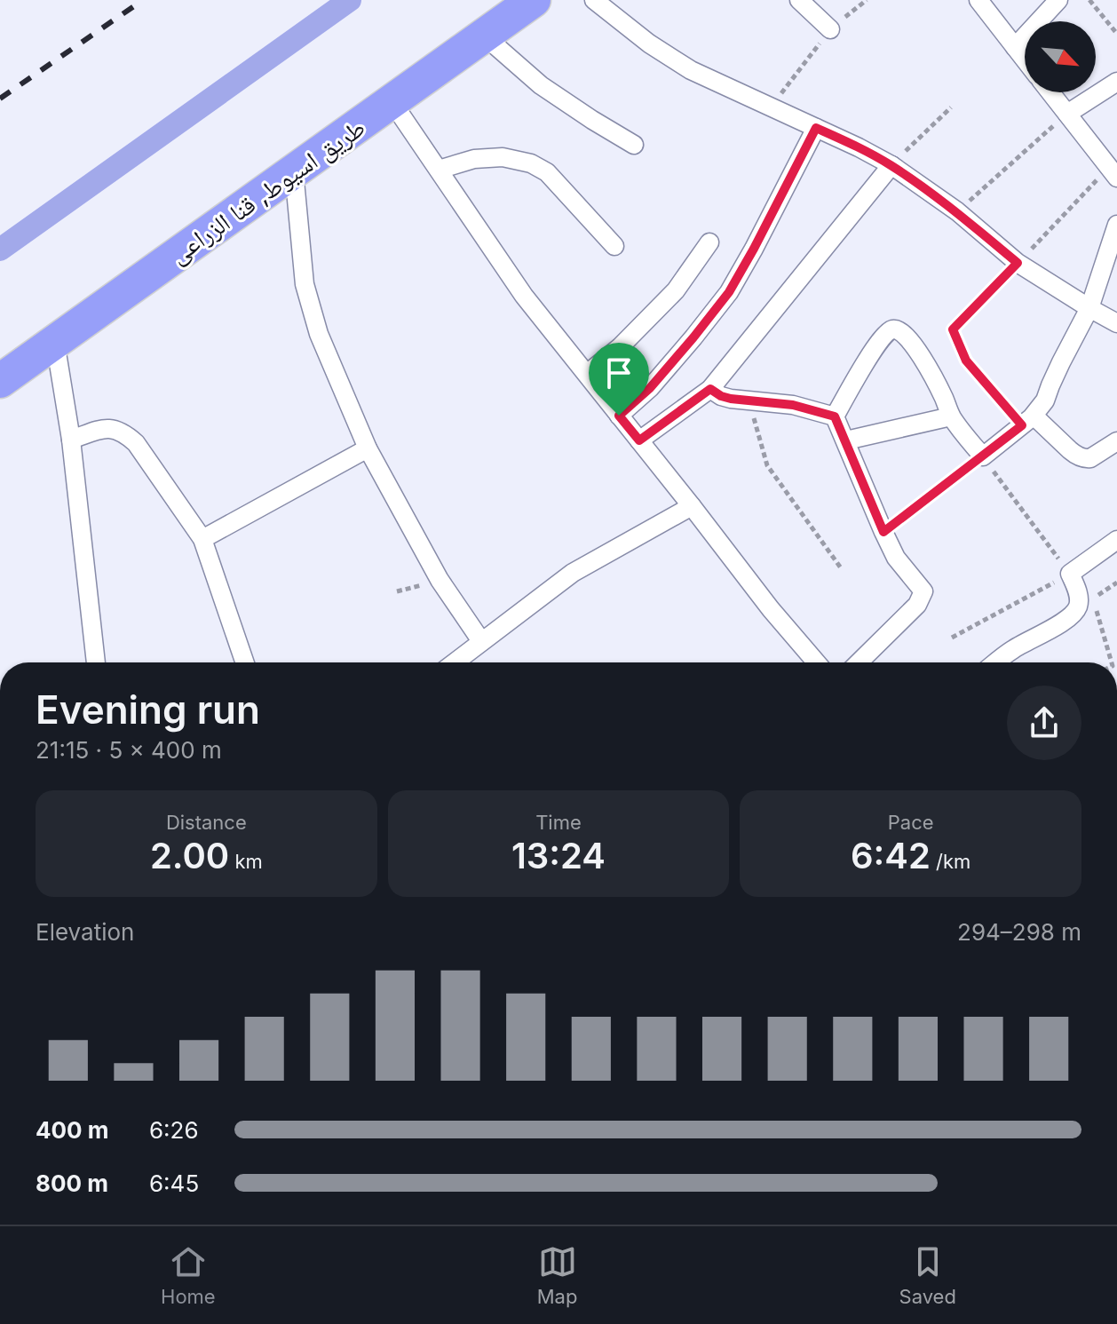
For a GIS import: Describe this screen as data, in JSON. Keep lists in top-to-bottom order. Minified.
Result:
{"streets":{"highway":["طريق اسيوط, قنا الزراعى"]},"north":"bottom right","page":{"heading":["Evening run","21:15 · 5 × 400 m"],"stats":[["Distance","2.00 km"],["Time","13:24"],["Pace","6:42 /km"]],"chart":["Elevation","294–298 m"],"list":[{"name":"400 m","note":"6:26"},{"name":"800 m","note":"6:45"}],"tabs":["Home","Map","Saved"]}}
